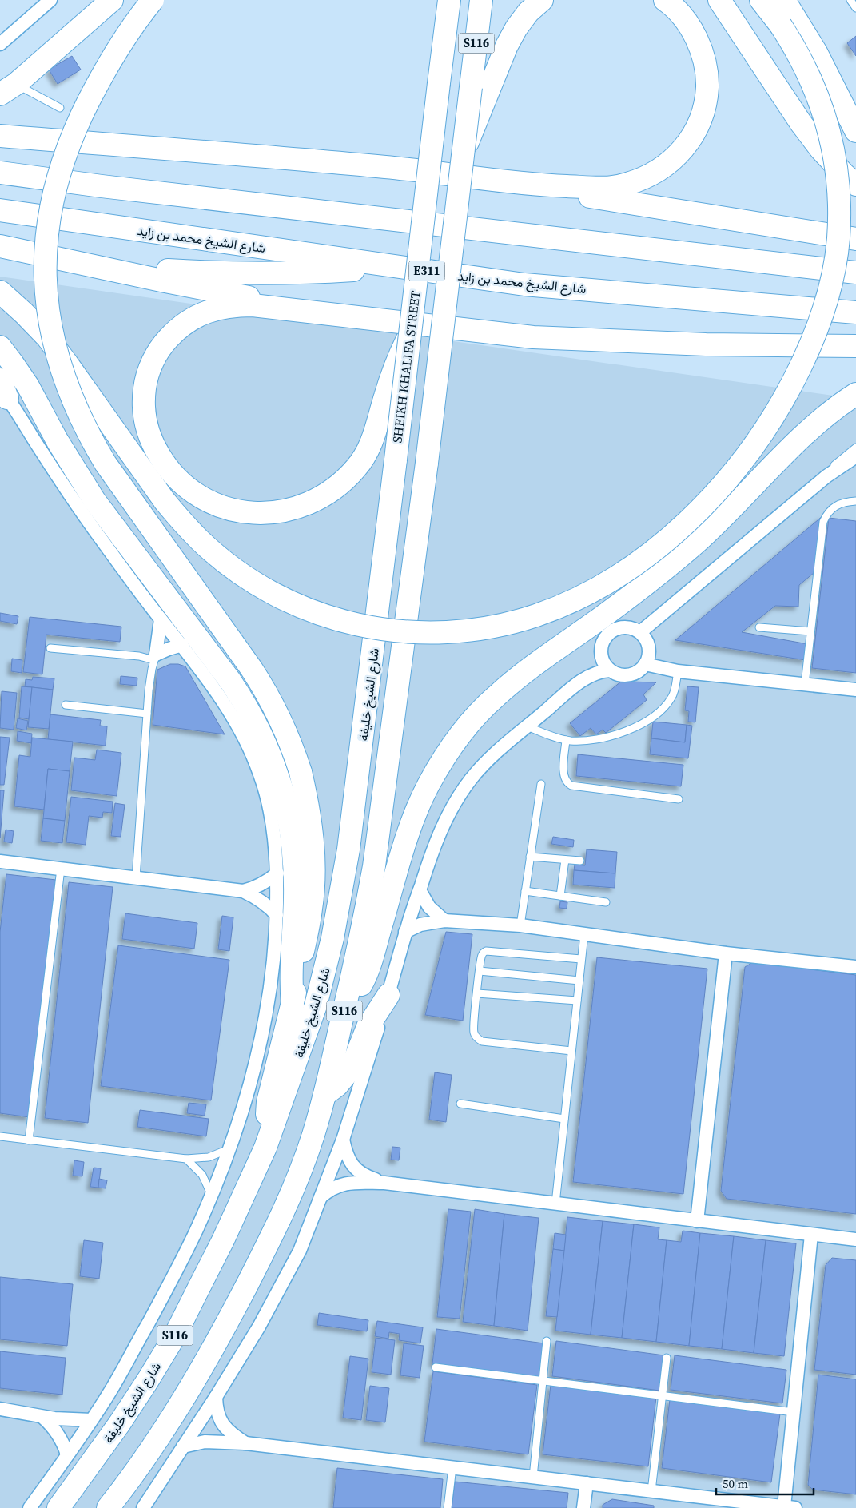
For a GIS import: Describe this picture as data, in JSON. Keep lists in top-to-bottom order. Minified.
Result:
{"streets":{"highway":["S116","شارع الشيخ محمد بن زايد","E311","SHEIKH KHALIFA STREET","شارع الشيخ خليفة"]},"crossings":[["SHEIKH KHALIFA STREET","شارع الشيخ خليفة"]],"scale_bar":"50 m"}
